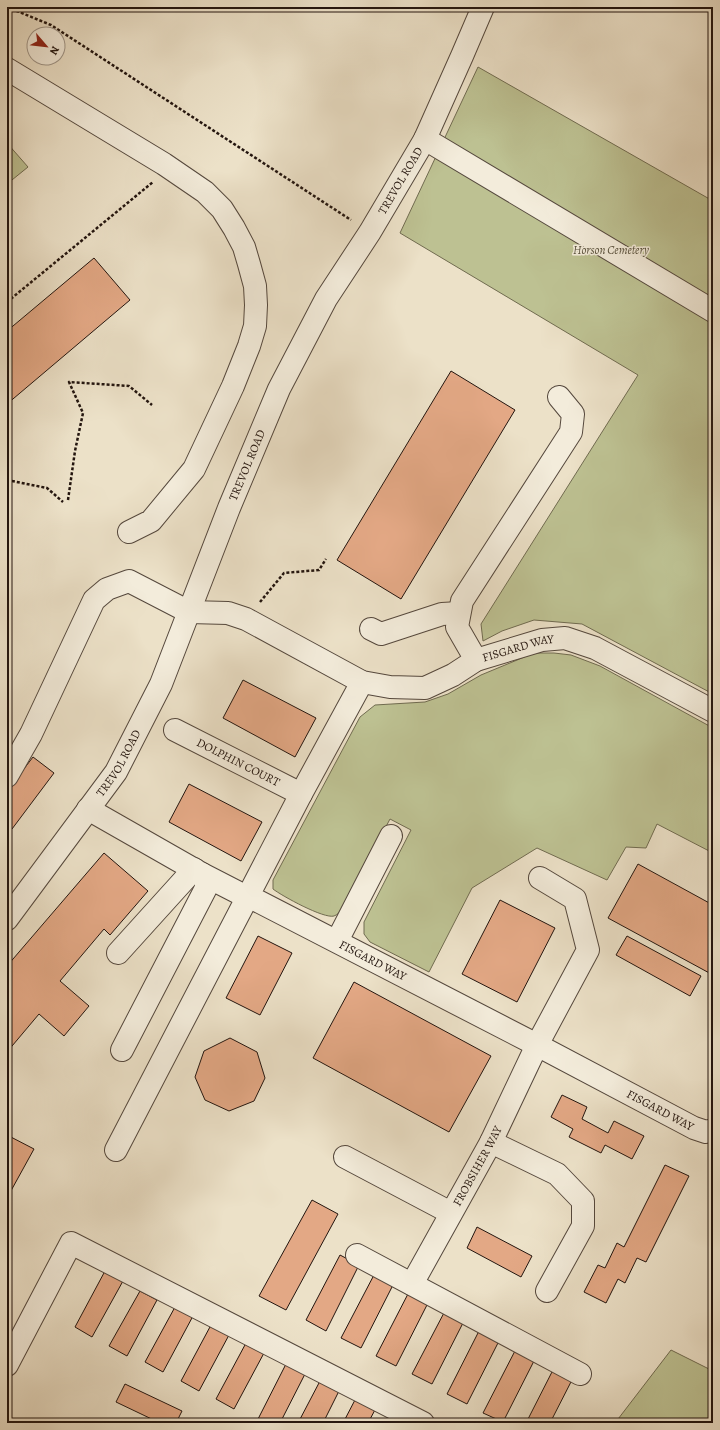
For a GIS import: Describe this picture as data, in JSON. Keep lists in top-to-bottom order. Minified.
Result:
{"streets":{"street":["TREVOL ROAD","FISGARD WAY","DOLPHIN COURT","FROBSIHER WAY"]},"crossings":[["TREVOL ROAD","FISGARD WAY"],["FISGARD WAY","FROBSIHER WAY"]],"parks":["Horson Cemetery"],"north":"bottom right"}
